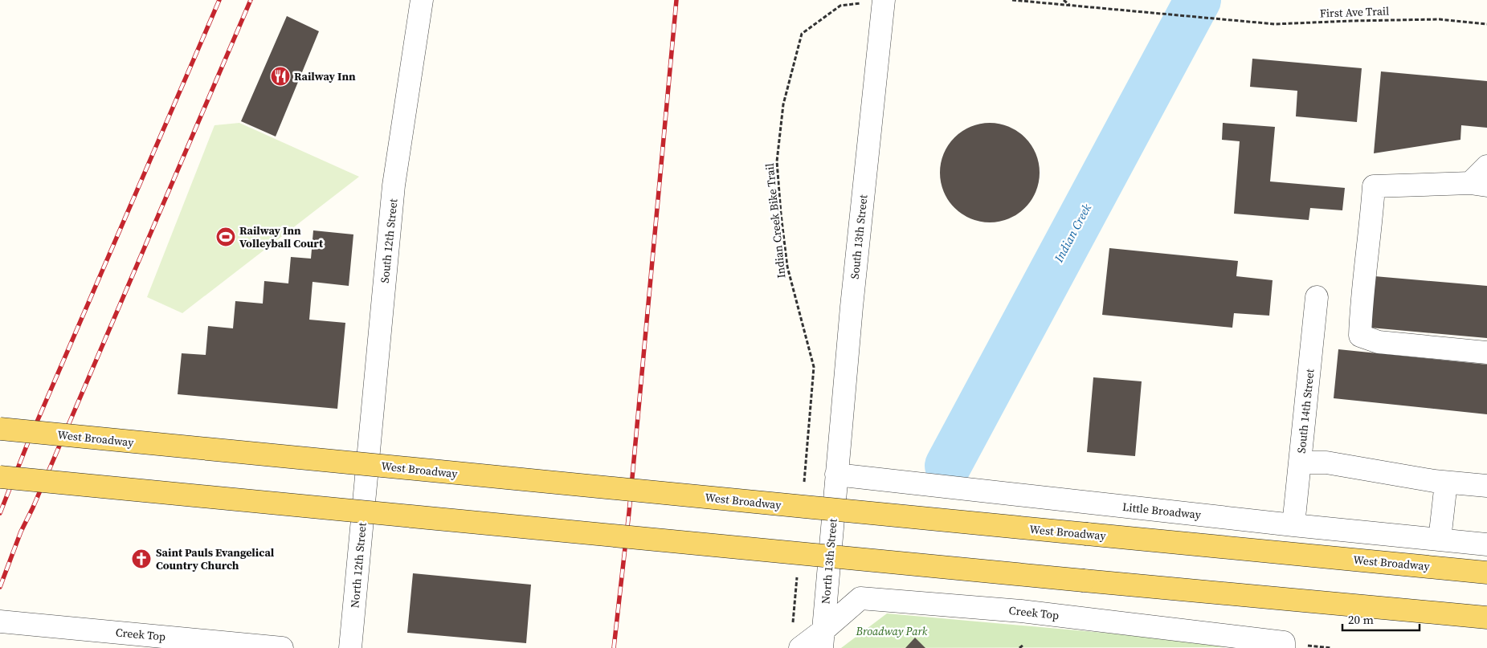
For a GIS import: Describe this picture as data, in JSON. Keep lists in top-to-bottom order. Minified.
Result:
{"streets":{"main road":["West Broadway"],"street":["South 13th Street","South 12th Street","South 14th Street","Little Broadway","North 13th Street","North 12th Street","Creek Top"],"path":["First Ave Trail","Indian Creek Bike Trail"]},"crossings":[["Indian Creek Bike Trail","South 13th Street"],["South 13th Street","Little Broadway"],["South 13th Street","North 13th Street"],["South 12th Street","North 12th Street"],["South 14th Street","Little Broadway"],["Little Broadway","North 13th Street"],["North 13th Street","Creek Top"]],"water":["Indian Creek"],"parks":["Broadway Park"],"places":{"restaurant":["Railway Inn"],"sports":["Railway Inn Volleyball Court"],"church":["Saint Pauls Evangelical Country Church"]},"scale_bar":"20 m"}
